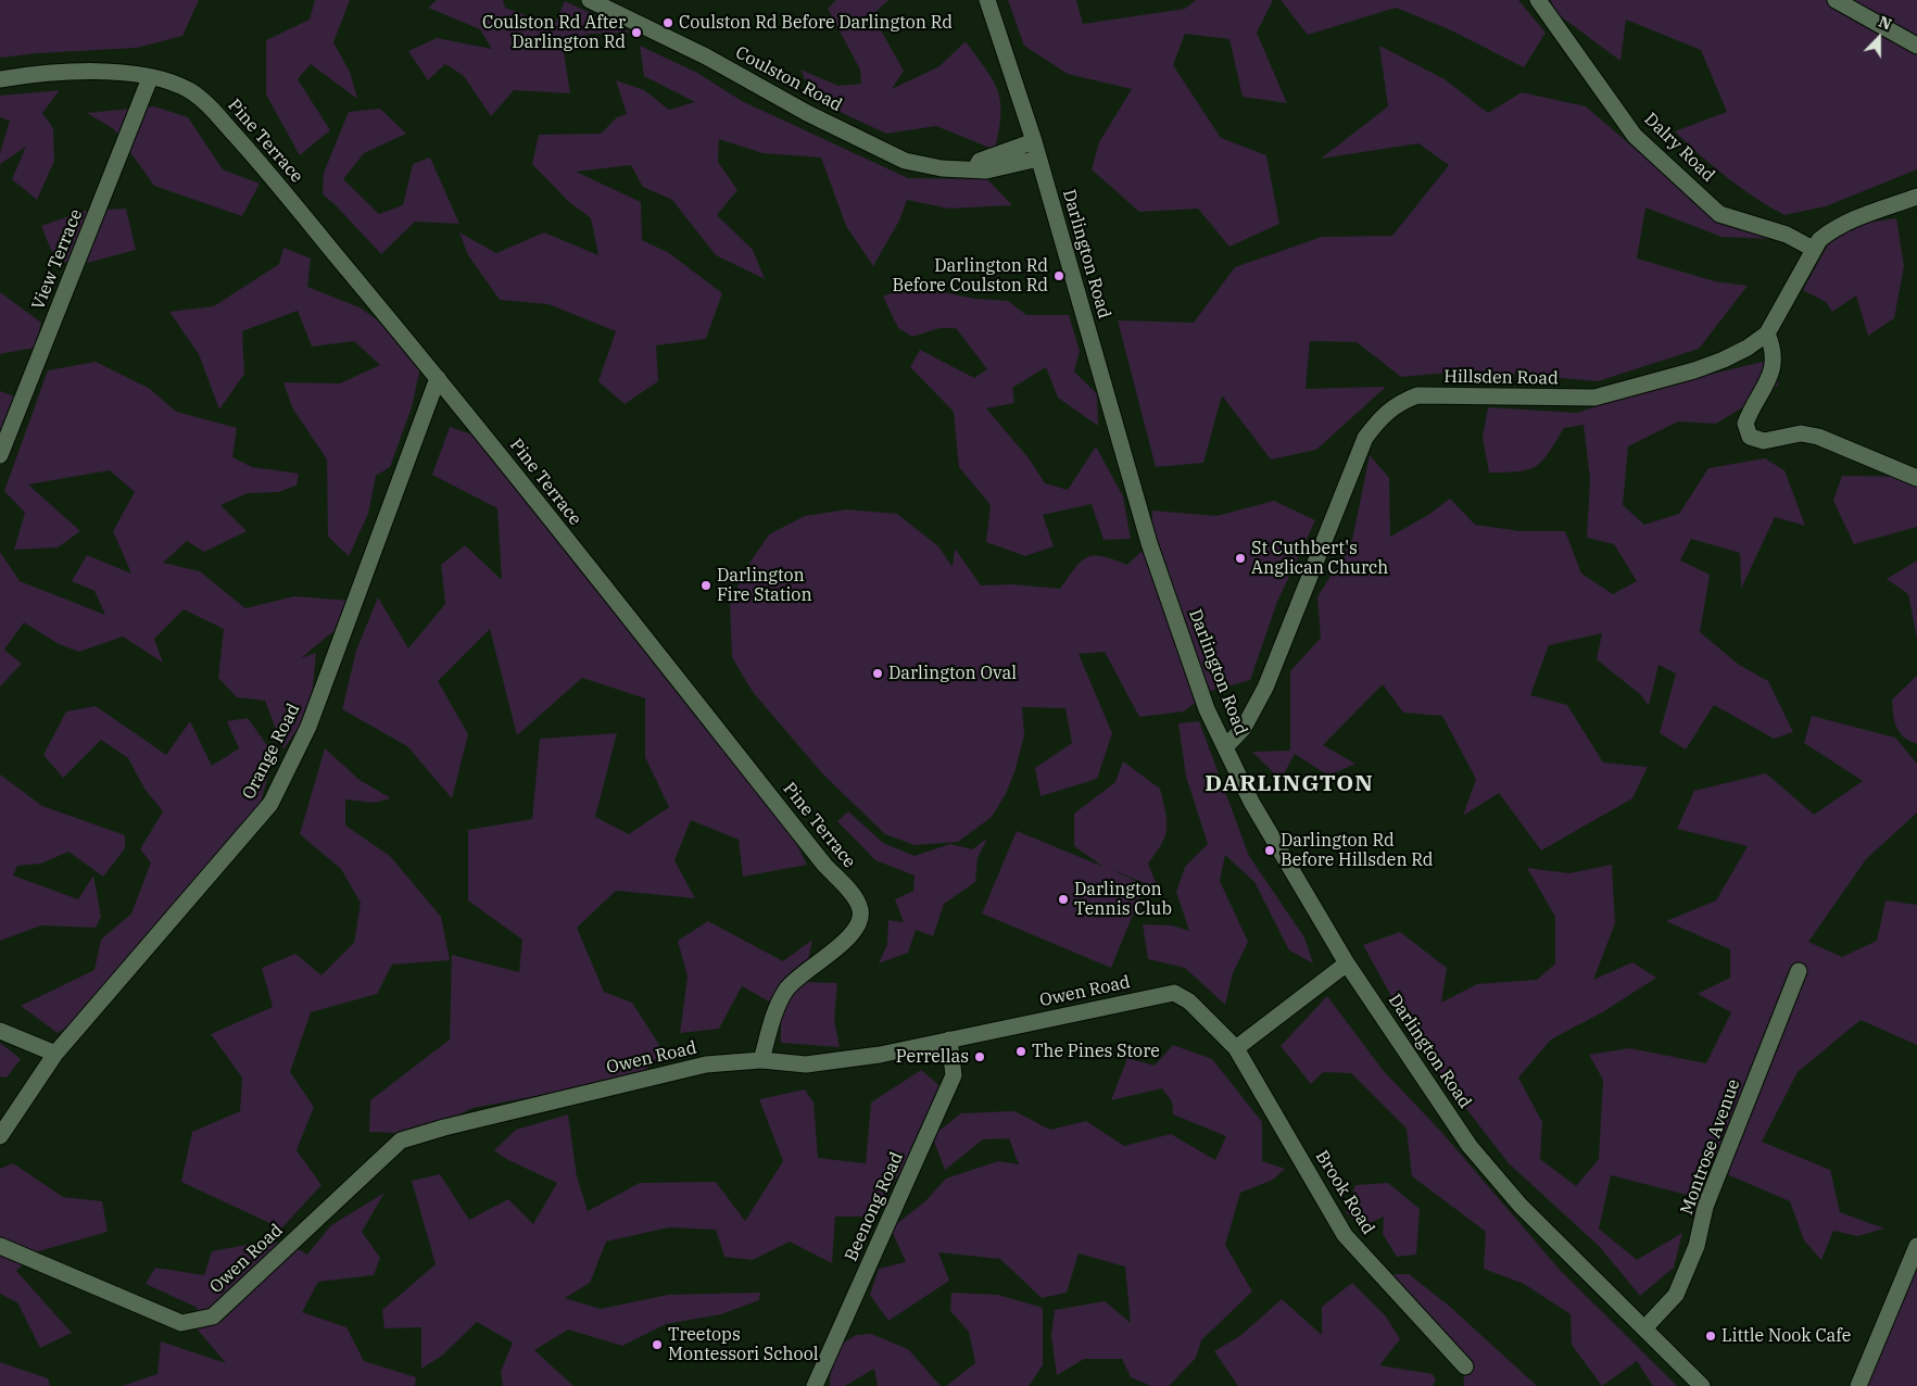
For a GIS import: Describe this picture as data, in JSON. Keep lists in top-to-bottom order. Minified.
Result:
{"streets":{"street":["Coulston Road","Pine Terrace","Dalry Road","Darlington Road","View Terrace","Hillsden Road","Orange Road","Owen Road","Montrose Avenue","Brook Road","Beenong Road"]},"crossings":[["Coulston Road","Darlington Road"],["Pine Terrace","View Terrace"],["Pine Terrace","Orange Road"],["Pine Terrace","Owen Road"],["Dalry Road","Hillsden Road"],["Darlington Road","Hillsden Road"],["Darlington Road","Montrose Avenue"],["Owen Road","Brook Road"],["Owen Road","Beenong Road"]],"districts":["DARLINGTON"],"places":["Coulston Rd Before Darlington Rd","Coulston Rd After Darlington Rd","Darlington Rd Before Coulston Rd","St Cuthbert's Anglican Church","Darlington Fire Station","Darlington Oval","Darlington Rd Before Hillsden Rd","Darlington Tennis Club","The Pines Store","Perrellas","Little Nook Cafe","Treetops Montessori School"],"north":"top"}
